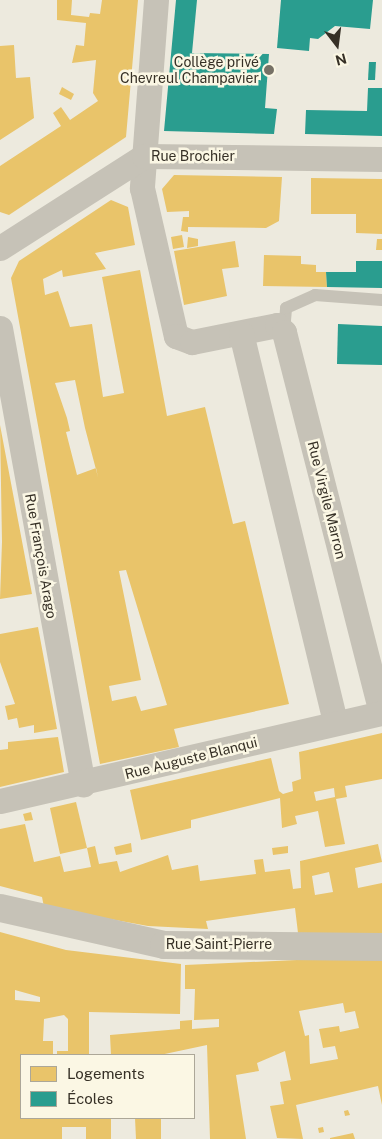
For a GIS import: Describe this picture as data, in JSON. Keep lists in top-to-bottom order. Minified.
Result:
{"streets":{"street":["Rue Brochier","Rue Virgile Marron","Rue François Arago","Rue Auguste Blanqui","Rue Saint-Pierre"]},"crossings":[["Rue Virgile Marron","Rue Auguste Blanqui"],["Rue François Arago","Rue Auguste Blanqui"]],"places":["Collège privé Chevreul Champavier"],"legend":["Logements","Écoles"],"north":"bottom"}
